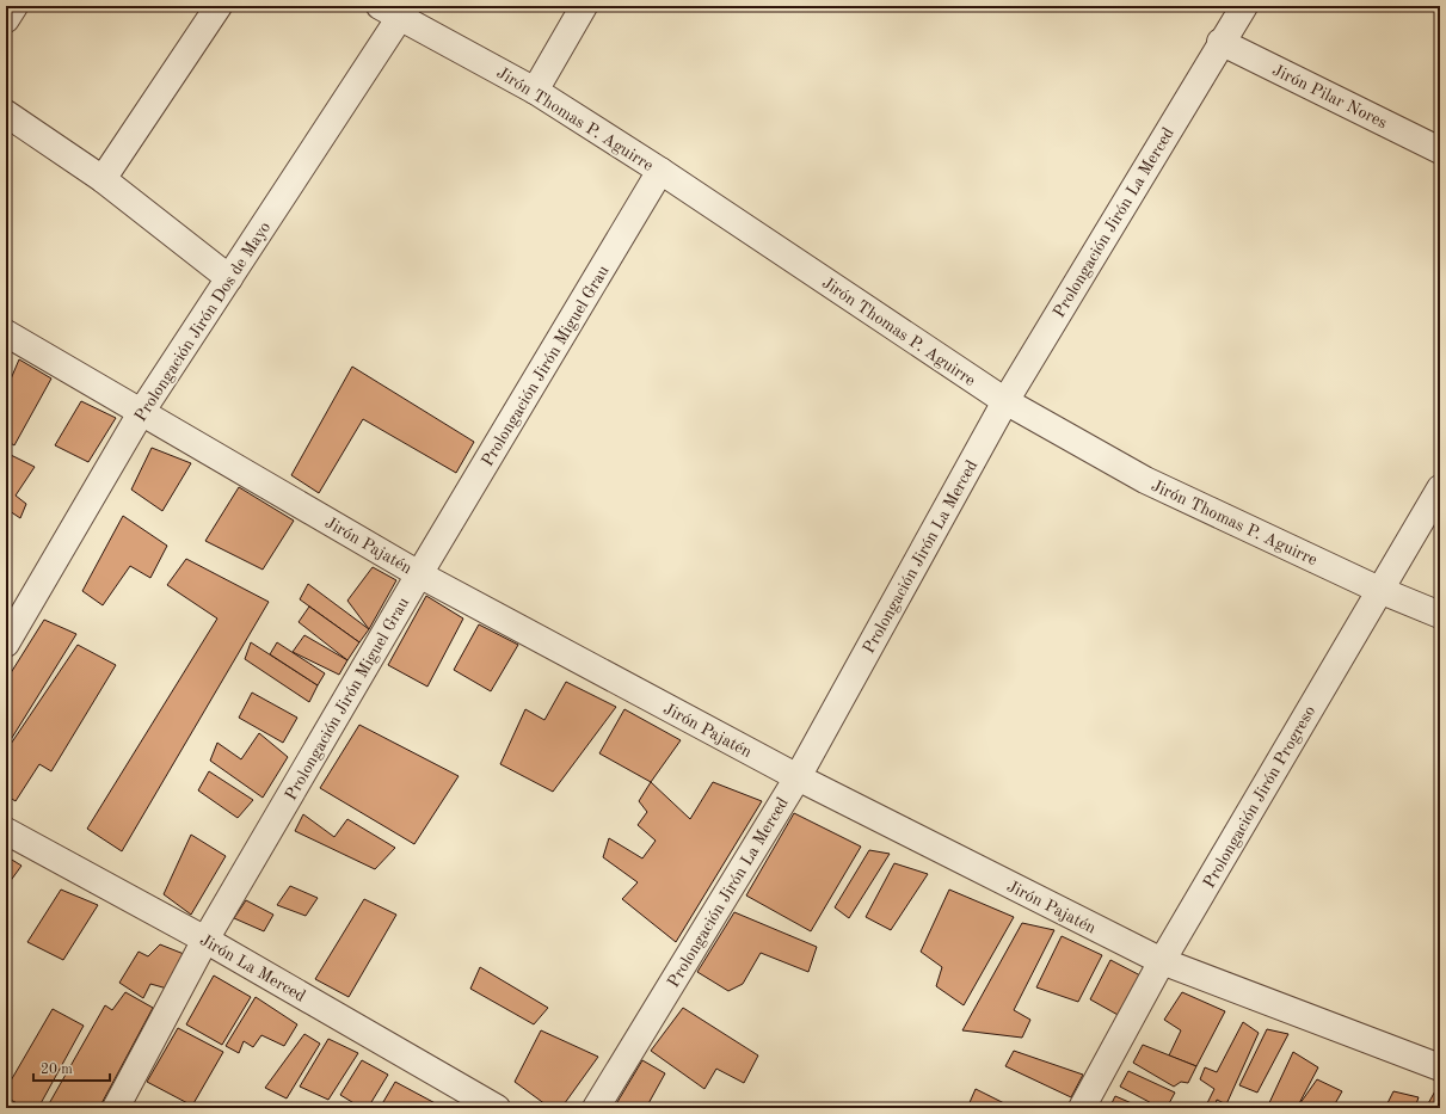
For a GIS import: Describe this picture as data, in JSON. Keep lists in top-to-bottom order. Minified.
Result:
{"streets":{"street":["Jirón Pilar Nores","Jirón Thomas P. Aguirre","Prolongación Jirón La Merced","Prolongación Jirón Dos de Mayo","Prolongación Jirón Miguel Grau","Jirón Pajatén","Prolongación Jirón Progreso","Jirón La Merced"]},"crossings":[["Jirón Pilar Nores","Prolongación Jirón La Merced"],["Jirón Thomas P. Aguirre","Prolongación Jirón La Merced"],["Jirón Thomas P. Aguirre","Prolongación Jirón Dos de Mayo"],["Jirón Thomas P. Aguirre","Prolongación Jirón Miguel Grau"],["Jirón Thomas P. Aguirre","Prolongación Jirón Progreso"],["Prolongación Jirón La Merced","Jirón Pajatén"],["Prolongación Jirón Dos de Mayo","Jirón Pajatén"],["Prolongación Jirón Miguel Grau","Jirón Pajatén"],["Prolongación Jirón Miguel Grau","Jirón La Merced"],["Jirón Pajatén","Prolongación Jirón Progreso"]],"scale_bar":"20 m"}
